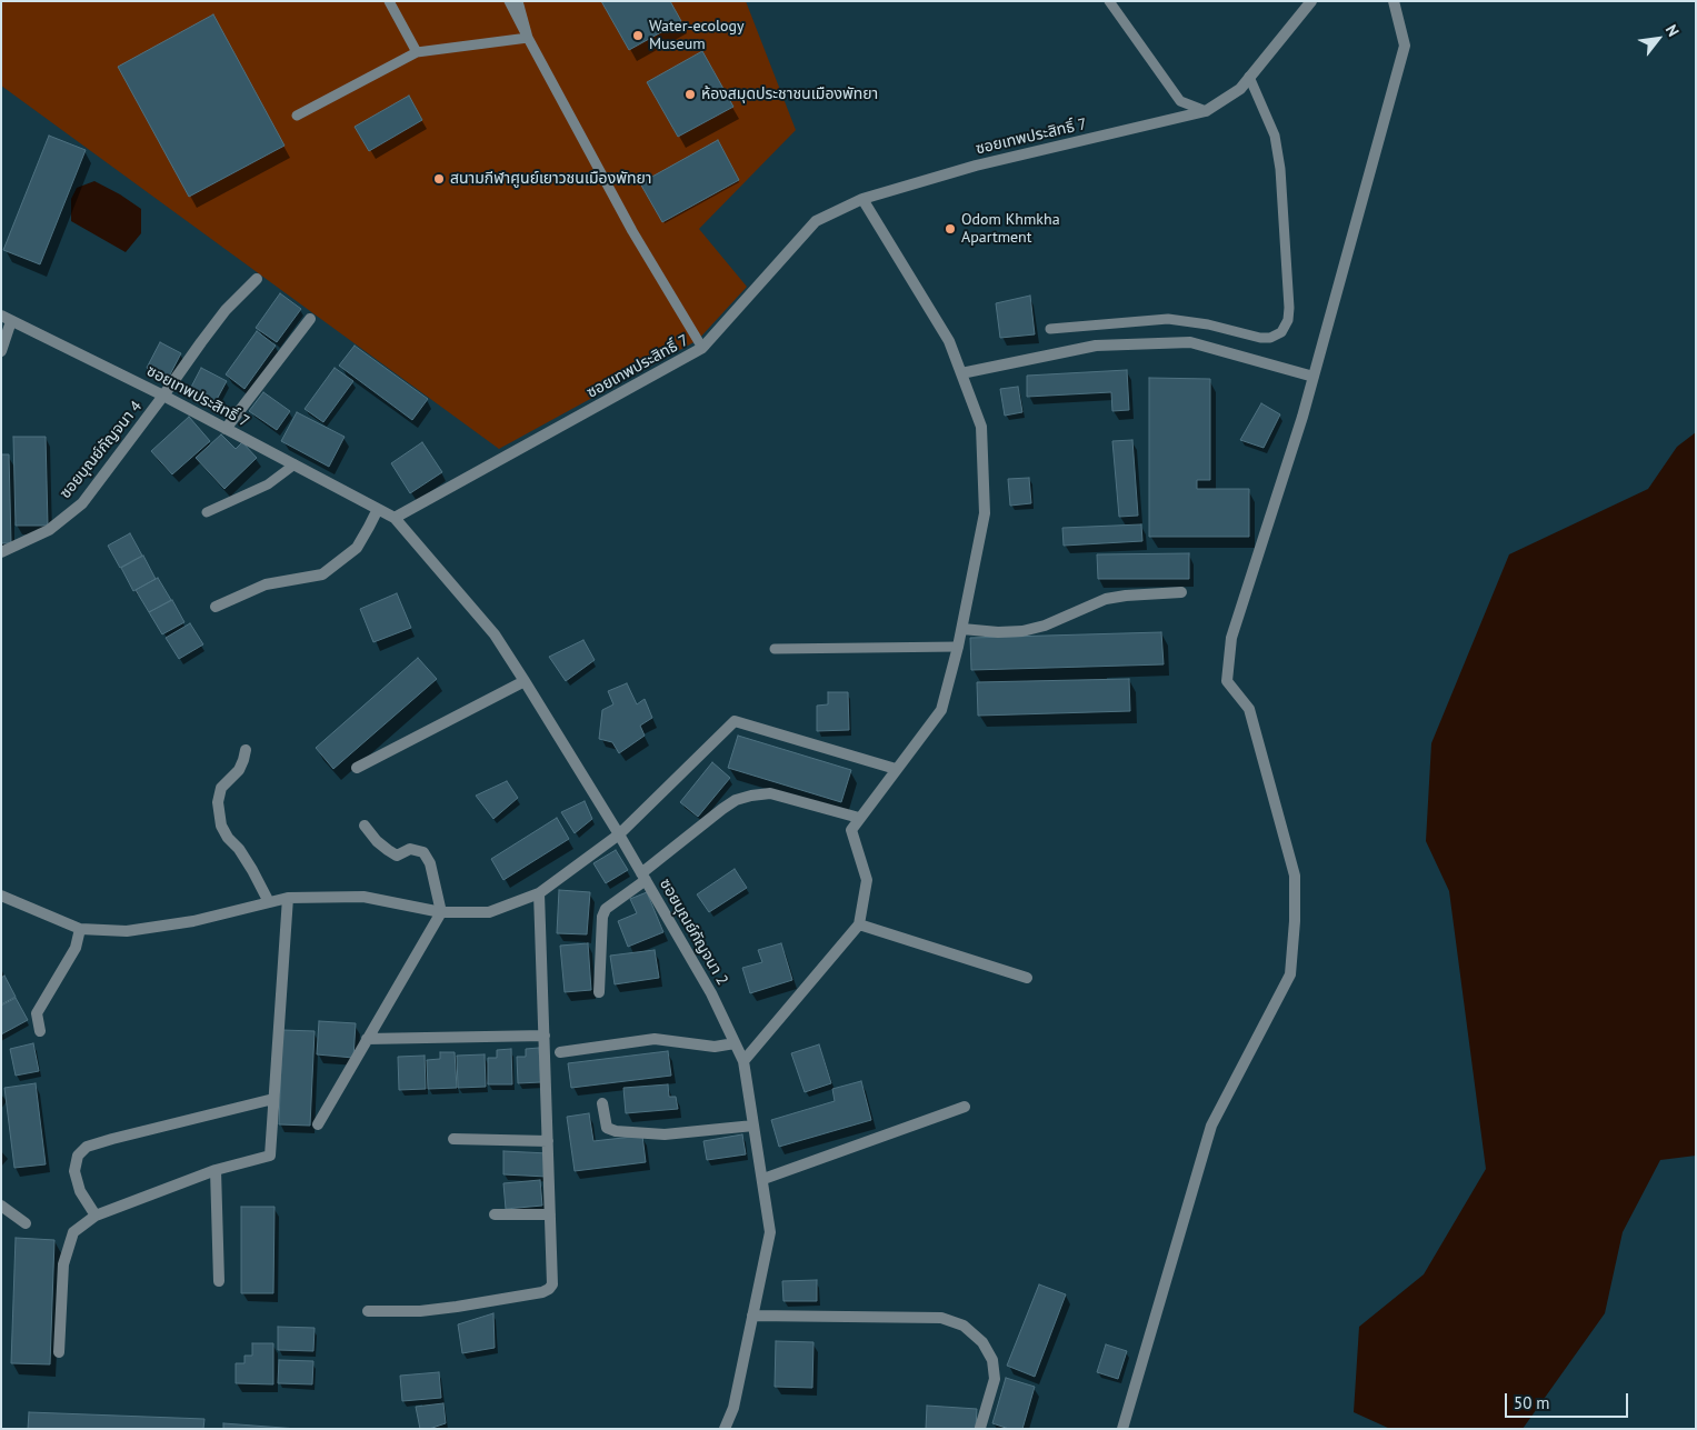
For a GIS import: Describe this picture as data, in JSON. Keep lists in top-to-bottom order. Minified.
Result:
{"streets":{"street":["ซอยเทพประสิทธิ์ 7","ซอยบุณย์กัญจนา 4","ซอยบุณย์กัญจนา 2"]},"crossings":[["ซอยเทพประสิทธิ์ 7","ซอยบุณย์กัญจนา 4"],["ซอยเทพประสิทธิ์ 7","ซอยบุณย์กัญจนา 2"]],"places":["Water-ecology Museum","ห้องสมุดประชาชนเมืองพัทยา","สนามกีฬาศูนย์เยาวชนเมืองพัทยา","Odom Khmkha Apartment"],"scale_bar":"50 m","north":"top right"}
